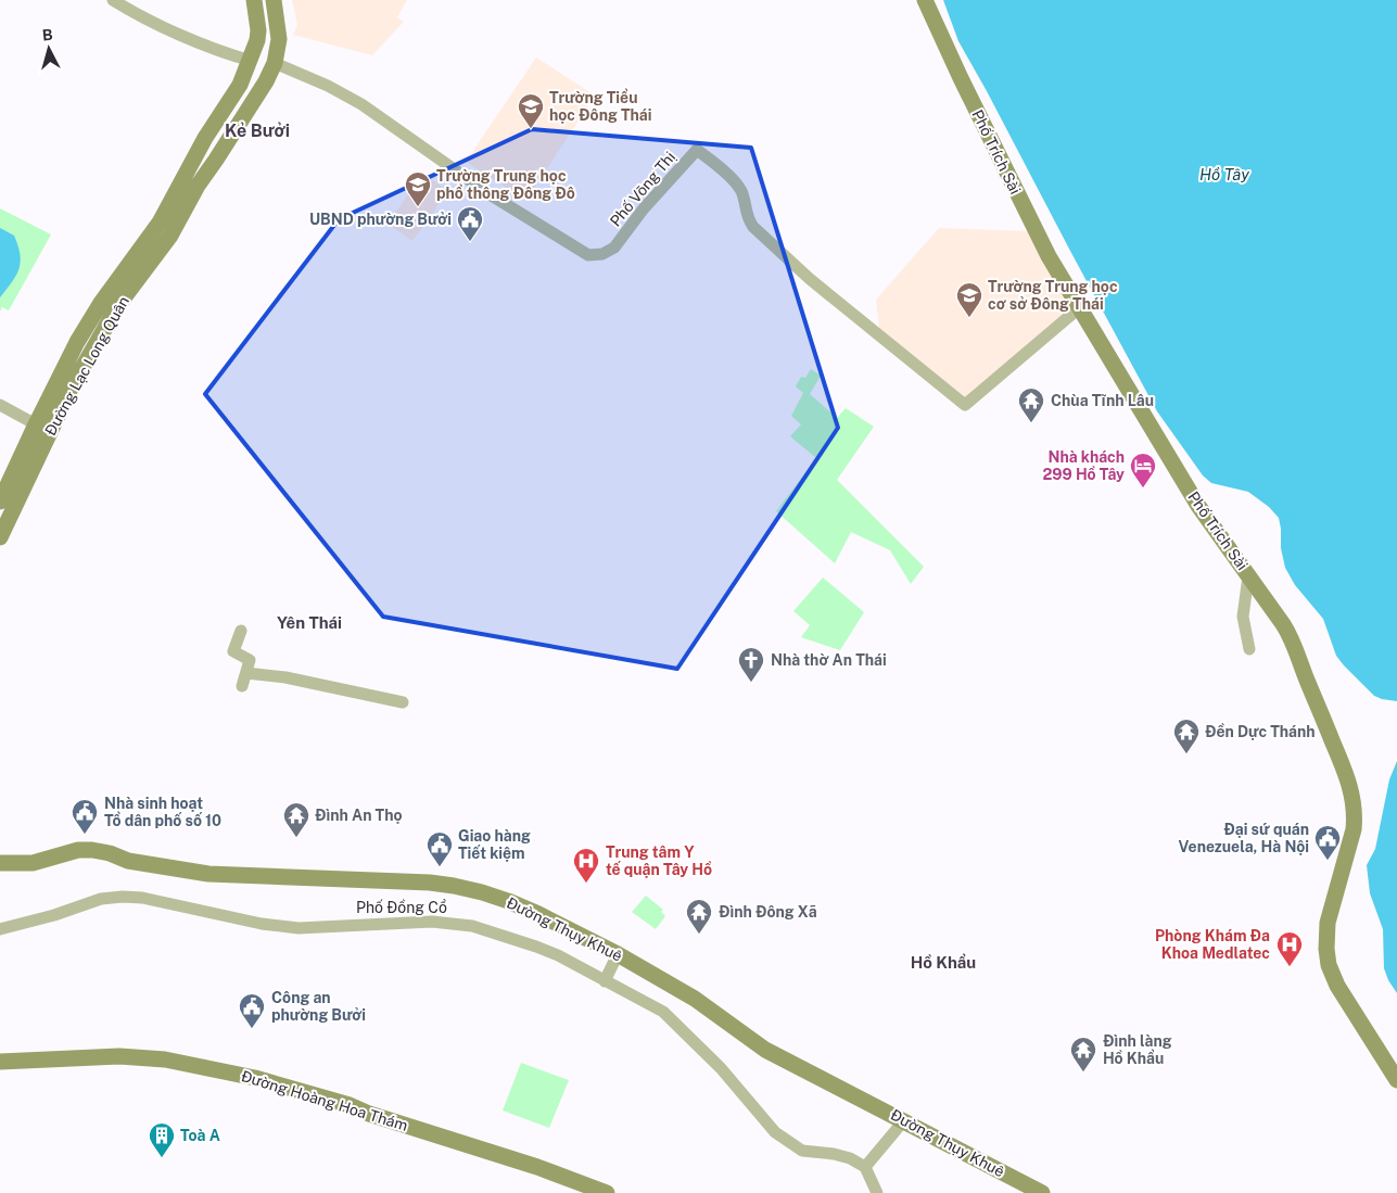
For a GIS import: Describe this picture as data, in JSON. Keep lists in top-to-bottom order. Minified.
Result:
{"streets":{"main road":["Phố Trích Sài","Đường Lạc Long Quân","Đường Thụy Khuê","Đường Hoàng Hoa Thám"],"street":["Phố Võng Thị","Phố Đồng Cổ"]},"crossings":[["Phố Trích Sài","Phố Võng Thị"],["Phố Võng Thị","Đường Lạc Long Quân"]],"districts":["Kẻ Bưởi","Yên Thái","Hồ Khẩu"],"water":["Hồ Tây"],"places":{"school or university":["Trường Tiểu học Đông Thái","Trường Trung học phổ thông Đông Đô","Trường Trung học cơ sở Đông Thái"],"public building":["UBND phường Bưởi","Nhà sinh hoạt Tổ dân phố số 10","Đại sứ quán Venezuela, Hà Nội","Giao hàng Tiết kiệm","Công an phường Bưởi"],"temple":["Chùa Tĩnh Lâu","Đền Dực Thánh","Đình An Thọ","Đình Đông Xã","Đình làng Hồ Khẩu"],"hotel":["Nhà khách 299 Hồ Tây"],"church":["Nhà thờ An Thái"],"hospital":["Trung tâm Y tế quận Tây Hồ","Phòng Khám Đa Khoa Medlatec"],"building":["Toà A"]},"north":"top"}
